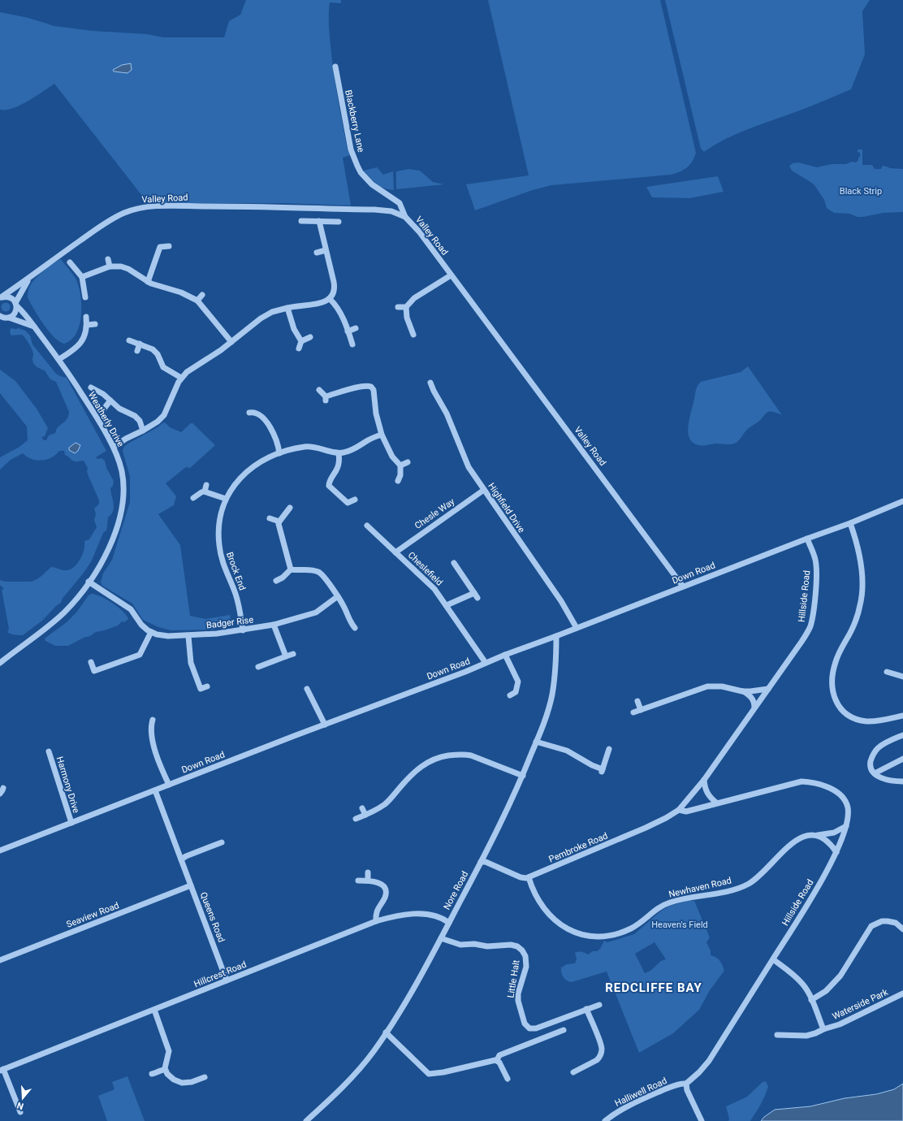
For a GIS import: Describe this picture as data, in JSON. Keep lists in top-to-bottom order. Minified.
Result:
{"streets":{"street":["Blackberry Lane","Valley Road","Weatherly Drive","Highfield Drive","Chesle Way","Cheslefield","Brock End","Down Road","Hillside Road","Badger Rise","Harmony Drive","Pembroke Road","Newhaven Road","Nore Road","Seaview Road","Queens Road","Hillcrest Road","Little Halt","Waterside Park","Halliwell Road"]},"crossings":[["Blackberry Lane","Valley Road"],["Valley Road","Weatherly Drive"],["Valley Road","Down Road"],["Weatherly Drive","Badger Rise"],["Highfield Drive","Chesle Way"],["Highfield Drive","Down Road"],["Chesle Way","Cheslefield"],["Cheslefield","Down Road"],["Brock End","Badger Rise"],["Down Road","Hillside Road"],["Down Road","Harmony Drive"],["Down Road","Nore Road"],["Down Road","Queens Road"],["Hillside Road","Pembroke Road"],["Hillside Road","Newhaven Road"],["Hillside Road","Waterside Park"],["Hillside Road","Halliwell Road"],["Pembroke Road","Newhaven Road"],["Nore Road","Hillcrest Road"],["Nore Road","Little Halt"],["Seaview Road","Queens Road"],["Queens Road","Hillcrest Road"]],"districts":["REDCLIFFE BAY"],"parks":["Black Strip","Heaven's Field"],"north":"bottom"}
